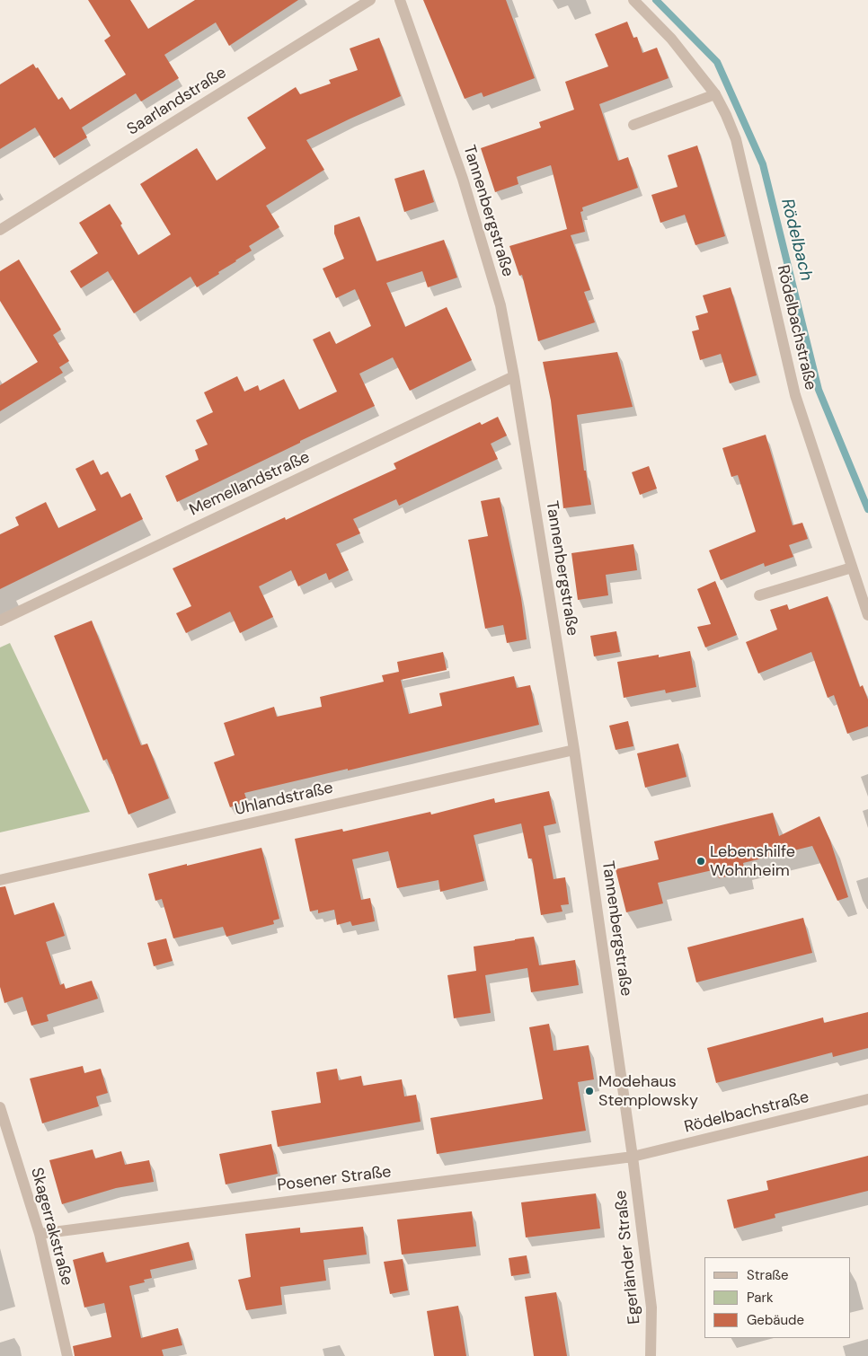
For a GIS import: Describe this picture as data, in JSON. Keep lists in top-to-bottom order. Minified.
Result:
{"streets":{"street":["Saarlandstraße","Tannenbergstraße","Rödelbachstraße","Memellandstraße","Uhlandstraße","Posener Straße","Skagerrakstraße","Egerländer Straße"]},"crossings":[["Tannenbergstraße","Rödelbachstraße"],["Tannenbergstraße","Memellandstraße"],["Tannenbergstraße","Uhlandstraße"],["Tannenbergstraße","Posener Straße"],["Tannenbergstraße","Egerländer Straße"],["Rödelbachstraße","Posener Straße"],["Rödelbachstraße","Egerländer Straße"],["Posener Straße","Skagerrakstraße"],["Posener Straße","Egerländer Straße"]],"water":["Rödelbach"],"places":["Lebenshilfe Wohnheim","Modehaus Stemplowsky"],"legend":["Straße","Park","Gebäude"]}
